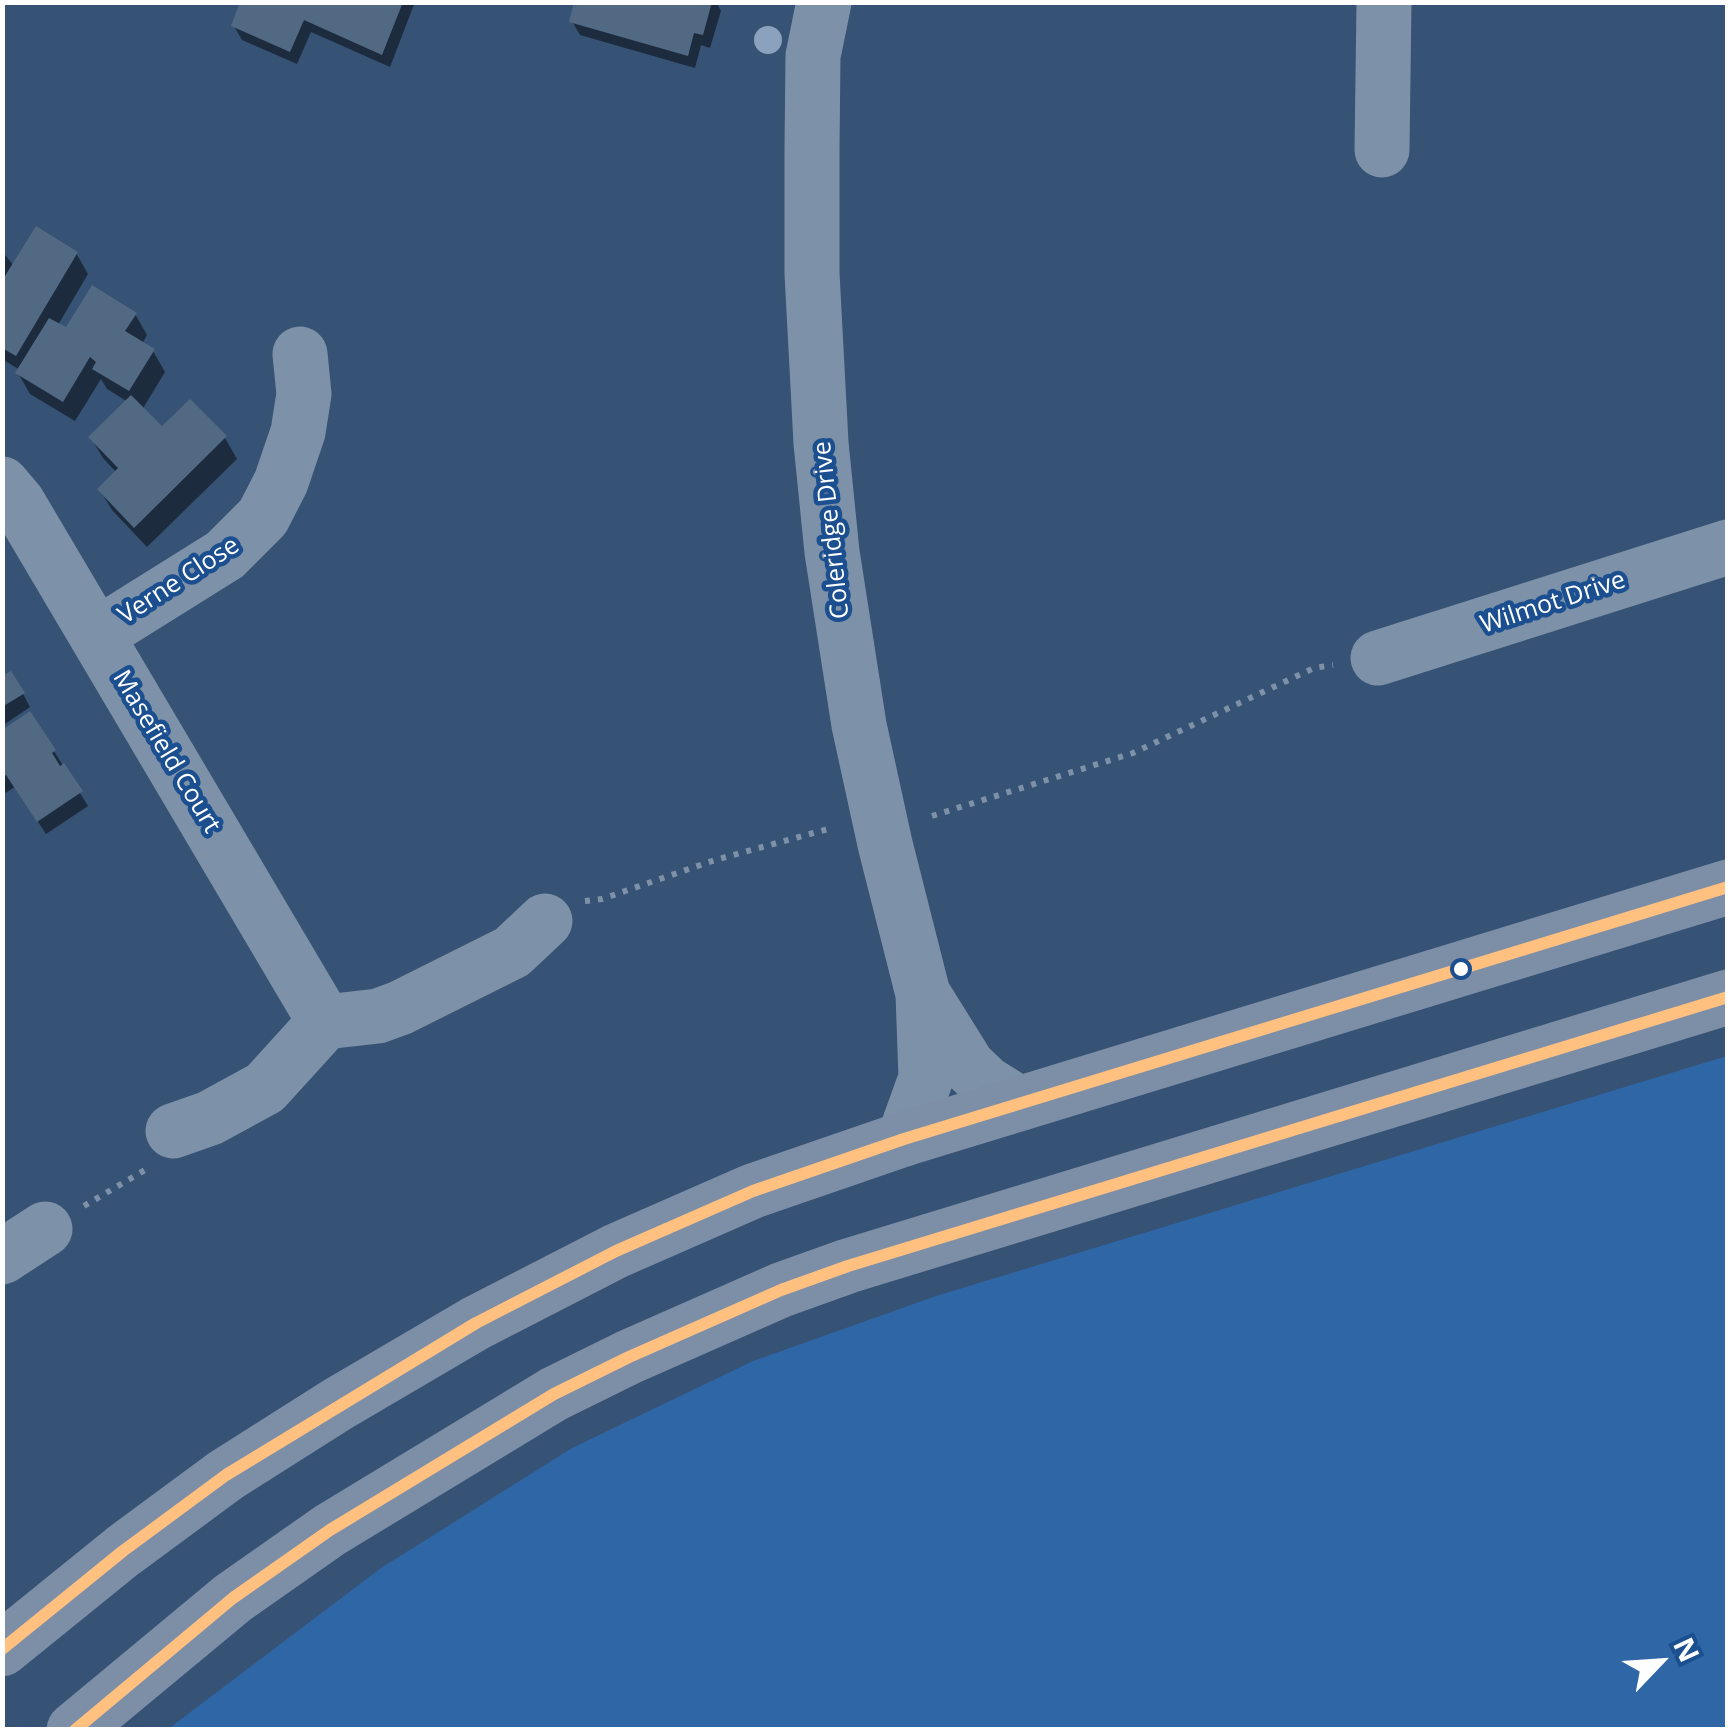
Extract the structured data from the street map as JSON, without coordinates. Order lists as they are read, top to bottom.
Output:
{
  "streets": {
    "street": [
      "Coleridge Drive",
      "Verne Close",
      "Wilmot Drive",
      "Masefield Court"
    ]
  },
  "crossings": [
    ["Verne Close", "Masefield Court"]
  ],
  "north": "top right"
}
